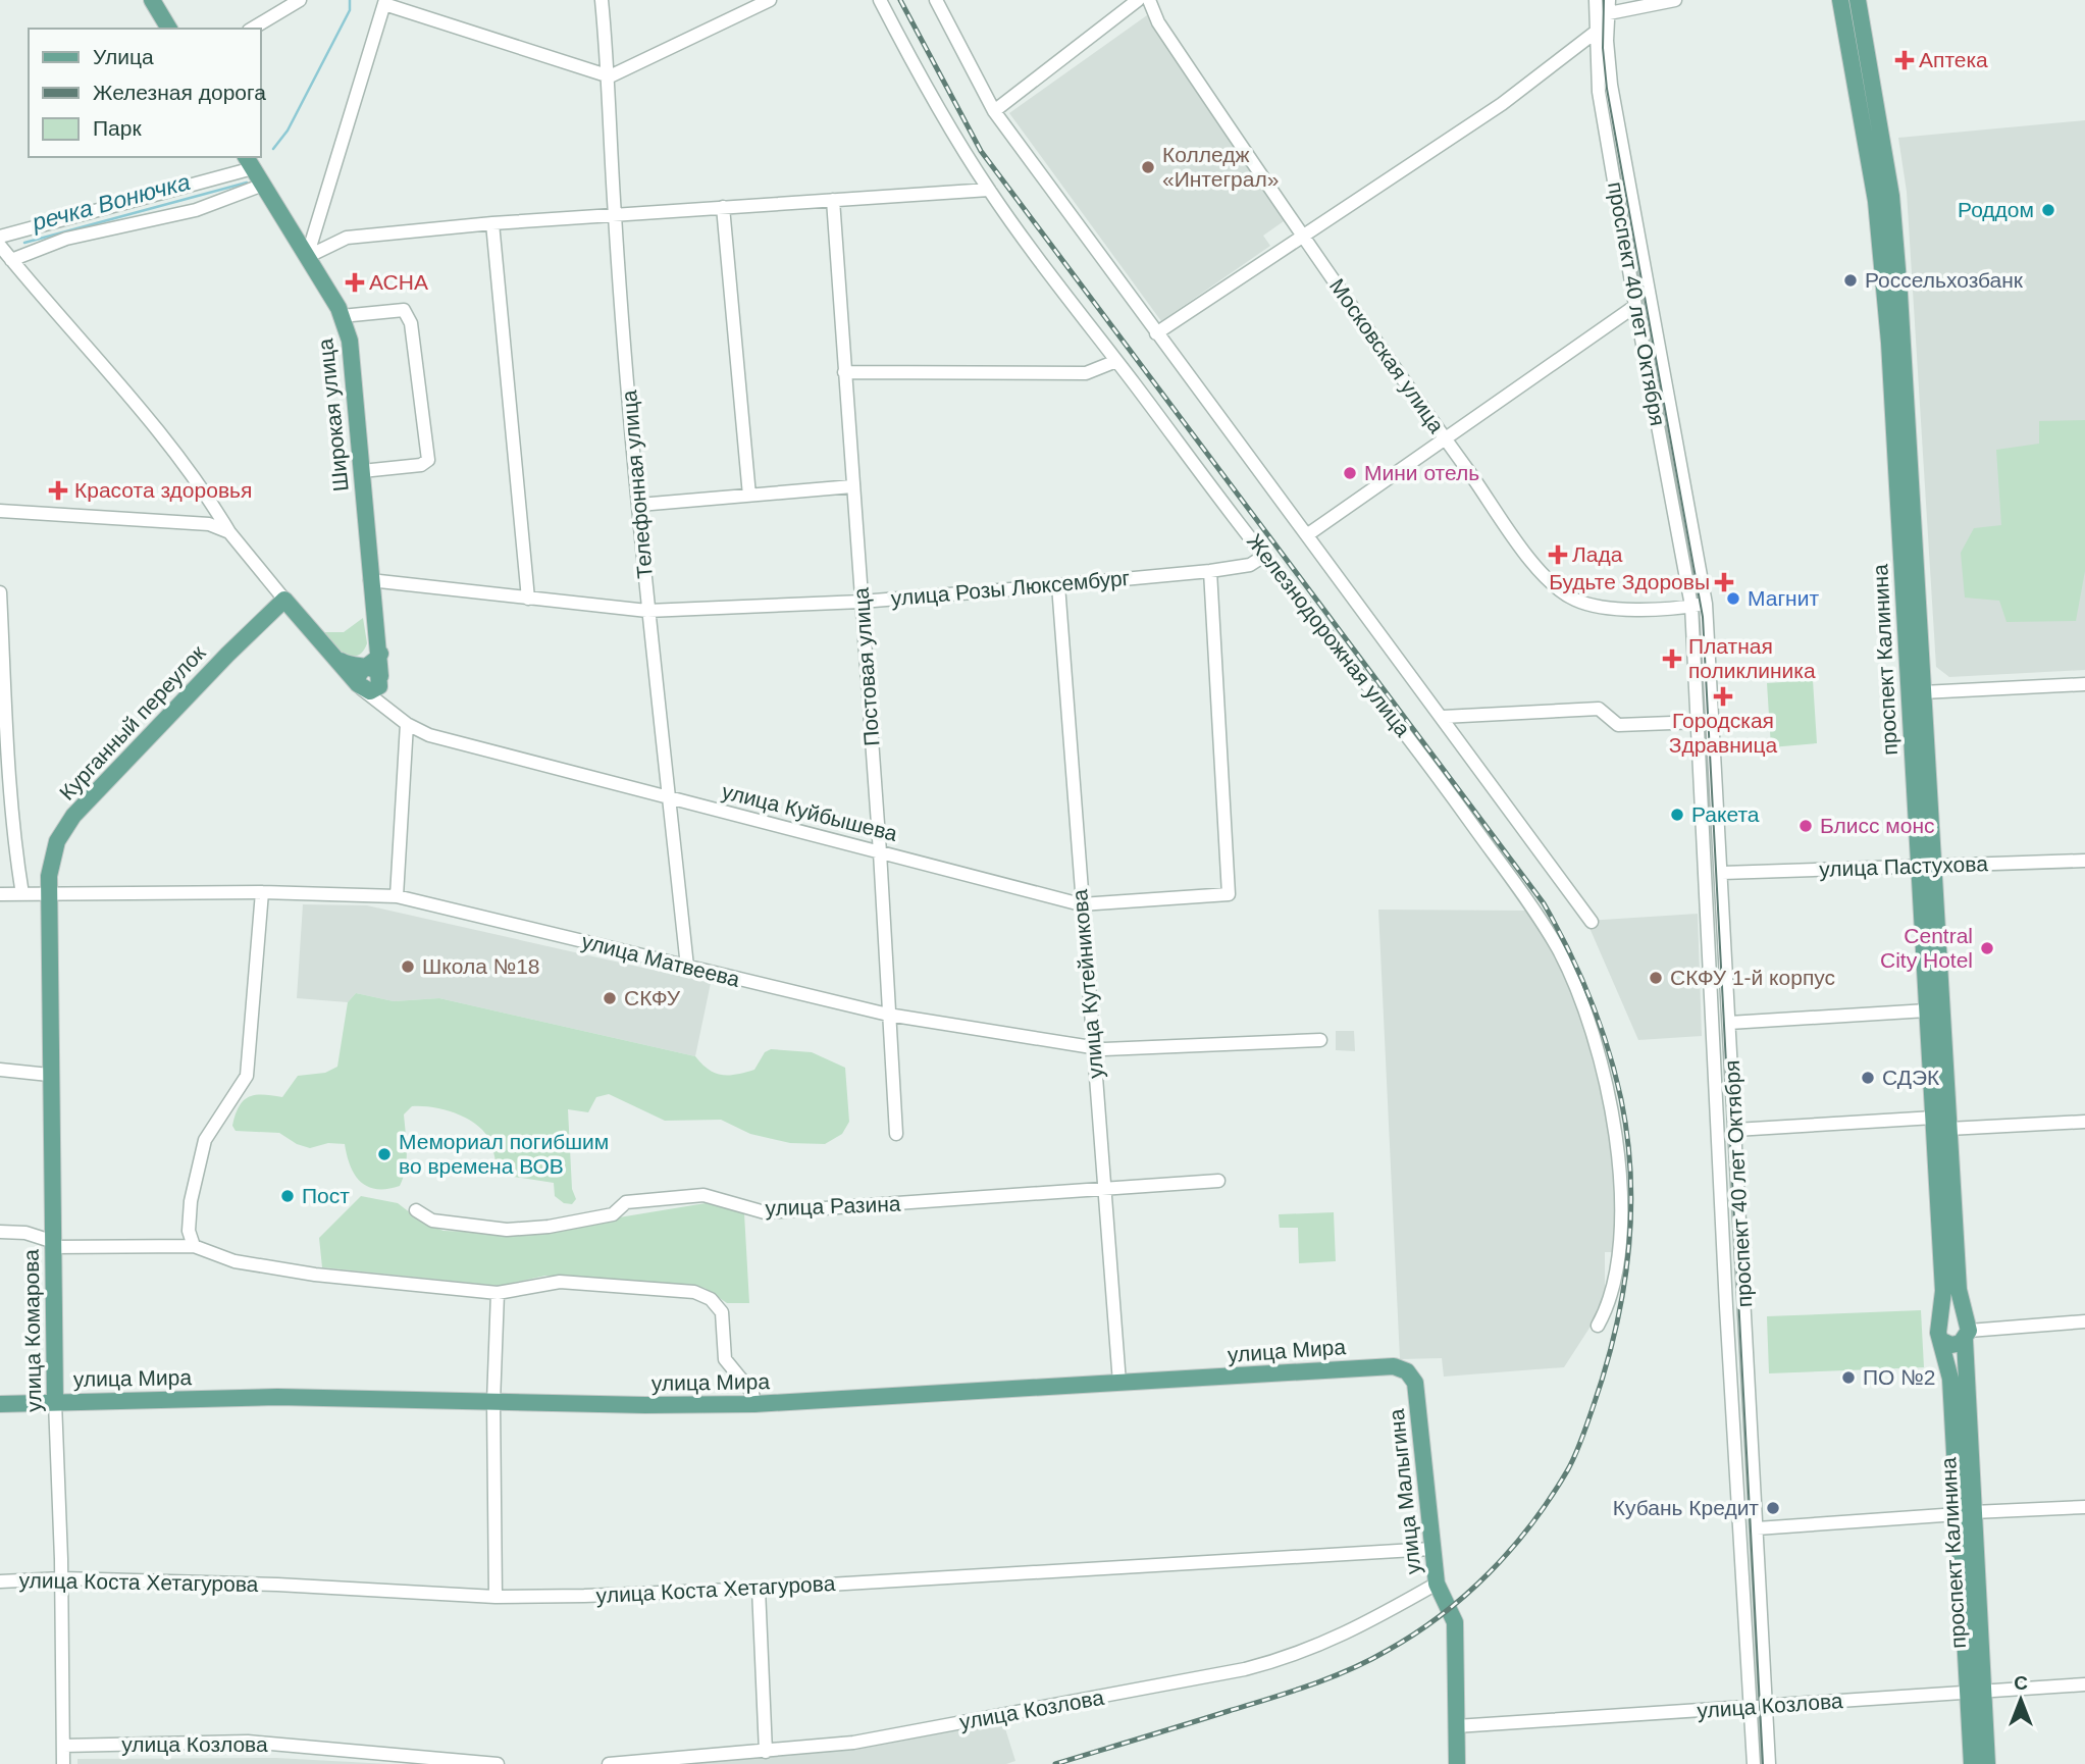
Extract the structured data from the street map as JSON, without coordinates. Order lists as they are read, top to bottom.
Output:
{
  "streets": {
    "main road": [
      "Широкая улица",
      "проспект Калинина",
      "Курганный переулок",
      "улица Куйбышева",
      "улица Комарова",
      "улица Мира",
      "улица Малыгина"
    ],
    "street": [
      "проспект 40 лет Октября",
      "Московская улица",
      "Телефонная улица",
      "улица Розы Люксембург",
      "Железнодорожная улица",
      "Постовая улица",
      "улица Пастухова",
      "улица Матвеева",
      "улица Кутейникова",
      "улица Разина",
      "улица Коста Хетагурова",
      "улица Козлова"
    ]
  },
  "crossings": [
    ["проспект 40 лет Октября", "Московская улица"],
    ["проспект 40 лет Октября", "улица Пастухова"],
    ["проспект 40 лет Октября", "улица Козлова"],
    ["Широкая улица", "улица Розы Люксембург"],
    ["Широкая улица", "улица Куйбышева"],
    ["Телефонная улица", "улица Розы Люксембург"],
    ["Телефонная улица", "улица Куйбышева"],
    ["Телефонная улица", "улица Матвеева"],
    ["улица Розы Люксембург", "Железнодорожная улица"],
    ["улица Розы Люксембург", "Постовая улица"],
    ["улица Розы Люксембург", "улица Куйбышева"],
    ["улица Розы Люксембург", "улица Кутейникова"],
    ["проспект Калинина", "улица Пастухова"],
    ["проспект Калинина", "улица Козлова"],
    ["Постовая улица", "улица Куйбышева"],
    ["Постовая улица", "улица Матвеева"],
    ["Курганный переулок", "улица Куйбышева"],
    ["Курганный переулок", "улица Матвеева"],
    ["Курганный переулок", "улица Комарова"],
    ["улица Куйбышева", "улица Кутейникова"],
    ["улица Матвеева", "улица Кутейникова"],
    ["улица Матвеева", "улица Комарова"],
    ["улица Кутейникова", "улица Разина"],
    ["улица Кутейникова", "улица Мира"],
    ["улица Комарова", "улица Мира"],
    ["улица Комарова", "улица Коста Хетагурова"],
    ["улица Комарова", "улица Козлова"],
    ["улица Мира", "улица Малыгина"],
    ["улица Малыгина", "улица Коста Хетагурова"],
    ["улица Малыгина", "улица Козлова"]
  ],
  "water": ["речка Вонючка"],
  "places": {
    "health": [
      "Аптека",
      "АСНА",
      "Красота здоровья",
      "Лада",
      "Будьте Здоровы",
      "Платная поликлиника",
      "Городская Здравница"
    ],
    "other": [
      "Колледж «Интеграл»",
      "Роддом",
      "Россельхозбанк",
      "Мини отель",
      "Магнит",
      "Ракета",
      "Блисс монс",
      "Central City Hotel",
      "Школа №18",
      "СКФУ 1-й корпус",
      "СКФУ",
      "СДЭК",
      "Мемориал погибшим во времена ВОВ",
      "Пост",
      "ПО №2",
      "Кубань Кредит"
    ]
  },
  "legend": ["Улица", "Железная дорога", "Парк"],
  "north": "top"
}
